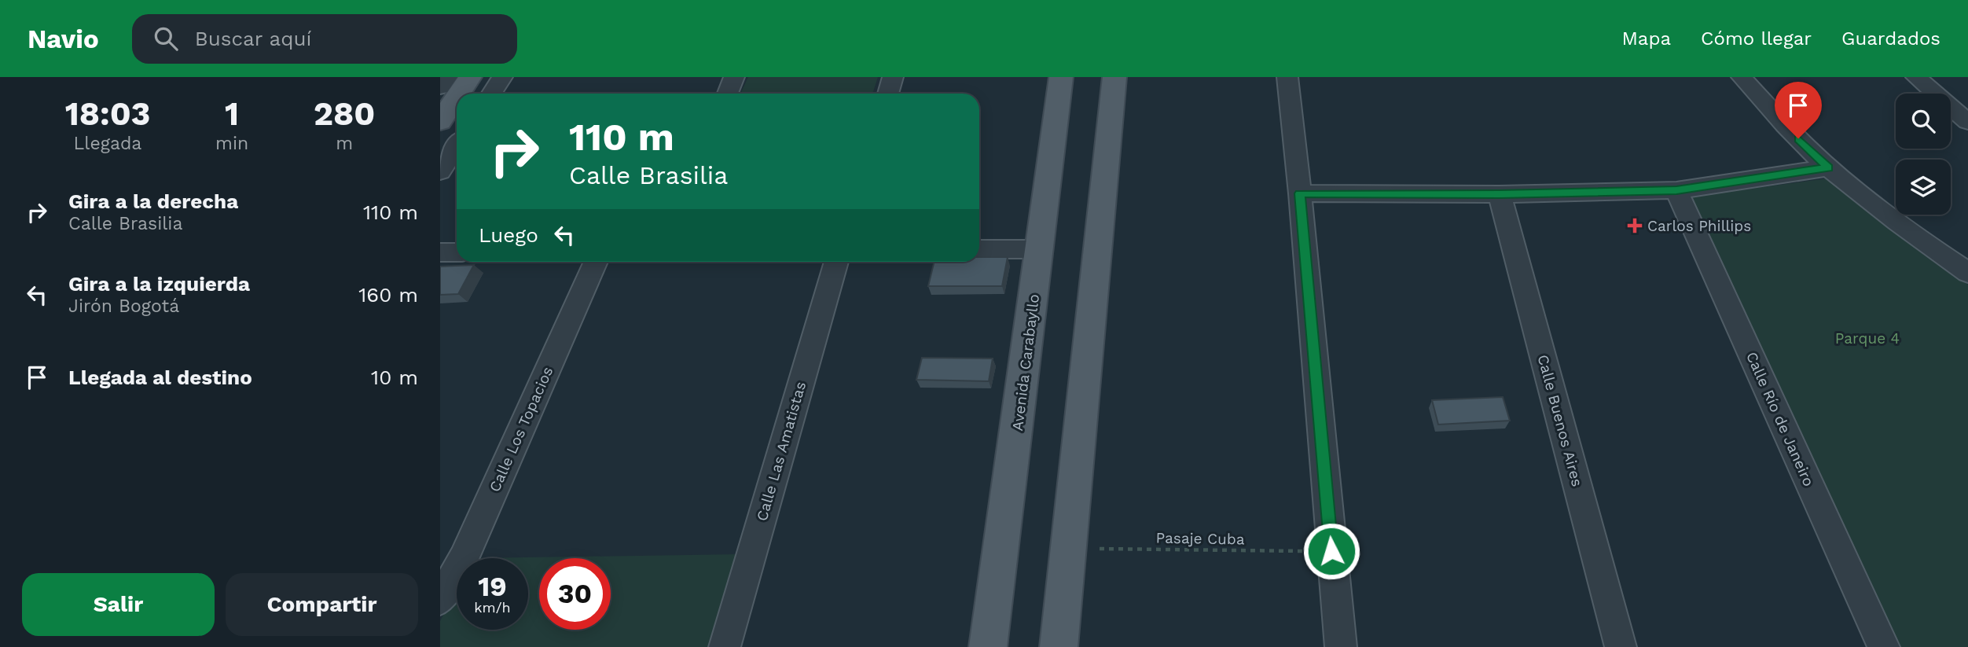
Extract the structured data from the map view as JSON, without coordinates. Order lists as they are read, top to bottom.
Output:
{
  "streets": {
    "main road": ["Avenida Carabayllo"],
    "street": [
      "Calle Río de Janeiro",
      "Calle Buenos Aires",
      "Calle Los Topacios",
      "Calle Las Amatistas"
    ],
    "path": ["Pasaje Cuba"]
  },
  "parks": ["Parque 4"],
  "places": {
    "health": ["Carlos Phillips"]
  },
  "page": {
    "header": "Navio",
    "search": "Buscar aquí",
    "nav": ["Mapa", "Cómo llegar", "Guardados"],
    "eta": [
      "18:03",
      "Llegada",
      "1",
      "min",
      "280",
      "m"
    ],
    "turn": ["110 m", "Calle Brasilia"],
    "list": [
      {
        "name": "Gira a la derecha",
        "note": "Calle Brasilia",
        "value": "110 m"
      },
      {
        "name": "Gira a la izquierda",
        "note": "Jirón Bogotá",
        "value": "160 m"
      },
      {
        "name": "Llegada al destino",
        "value": "10 m"
      }
    ],
    "then": "Luego",
    "speed": "19 km/h",
    "limit": "30",
    "buttons": ["Salir", "Compartir"]
  }
}
